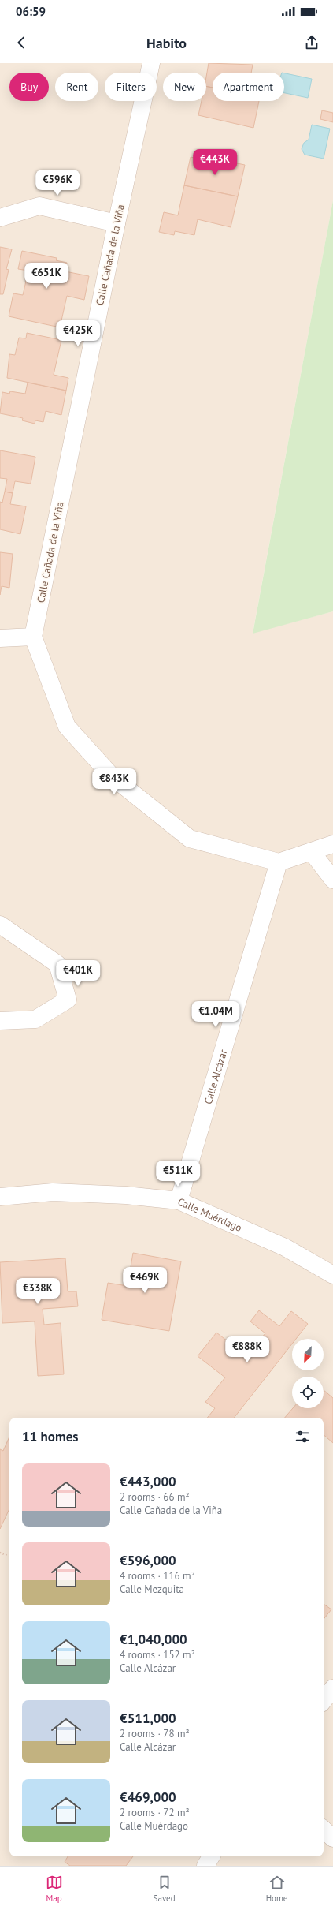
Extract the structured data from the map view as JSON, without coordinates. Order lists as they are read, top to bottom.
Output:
{
  "streets": {
    "street": ["Calle Cañada de la Viña", "Calle Alcázar", "Calle Muérdago"]
  },
  "crossings": [
    ["Calle Alcázar", "Calle Muérdago"]
  ],
  "north": "bottom left",
  "page": {
    "status": "06:59",
    "header": "Habito",
    "chip": [
      "Buy",
      "Rent",
      "Filters",
      "New",
      "Apartment"
    ],
    "price": [
      "€443K",
      "€596K",
      "€651K",
      "€425K",
      "€843K",
      "€401K",
      "€1.04M",
      "€511K",
      "€469K",
      "€338K",
      "€888K"
    ],
    "heading": "11 homes",
    "list": [
      {
        "name": "€443,000",
        "note": "2 rooms · 66 m² · Calle Cañada de la Viña"
      },
      {
        "name": "€596,000",
        "note": "4 rooms · 116 m² · Calle Mezquita"
      },
      {
        "name": "€1,040,000",
        "note": "4 rooms · 152 m² · Calle Alcázar"
      },
      {
        "name": "€511,000",
        "note": "2 rooms · 78 m² · Calle Alcázar"
      },
      {
        "name": "€469,000",
        "note": "2 rooms · 72 m² · Calle Muérdago"
      }
    ],
    "tabs": ["Map", "Saved", "Home"]
  }
}
